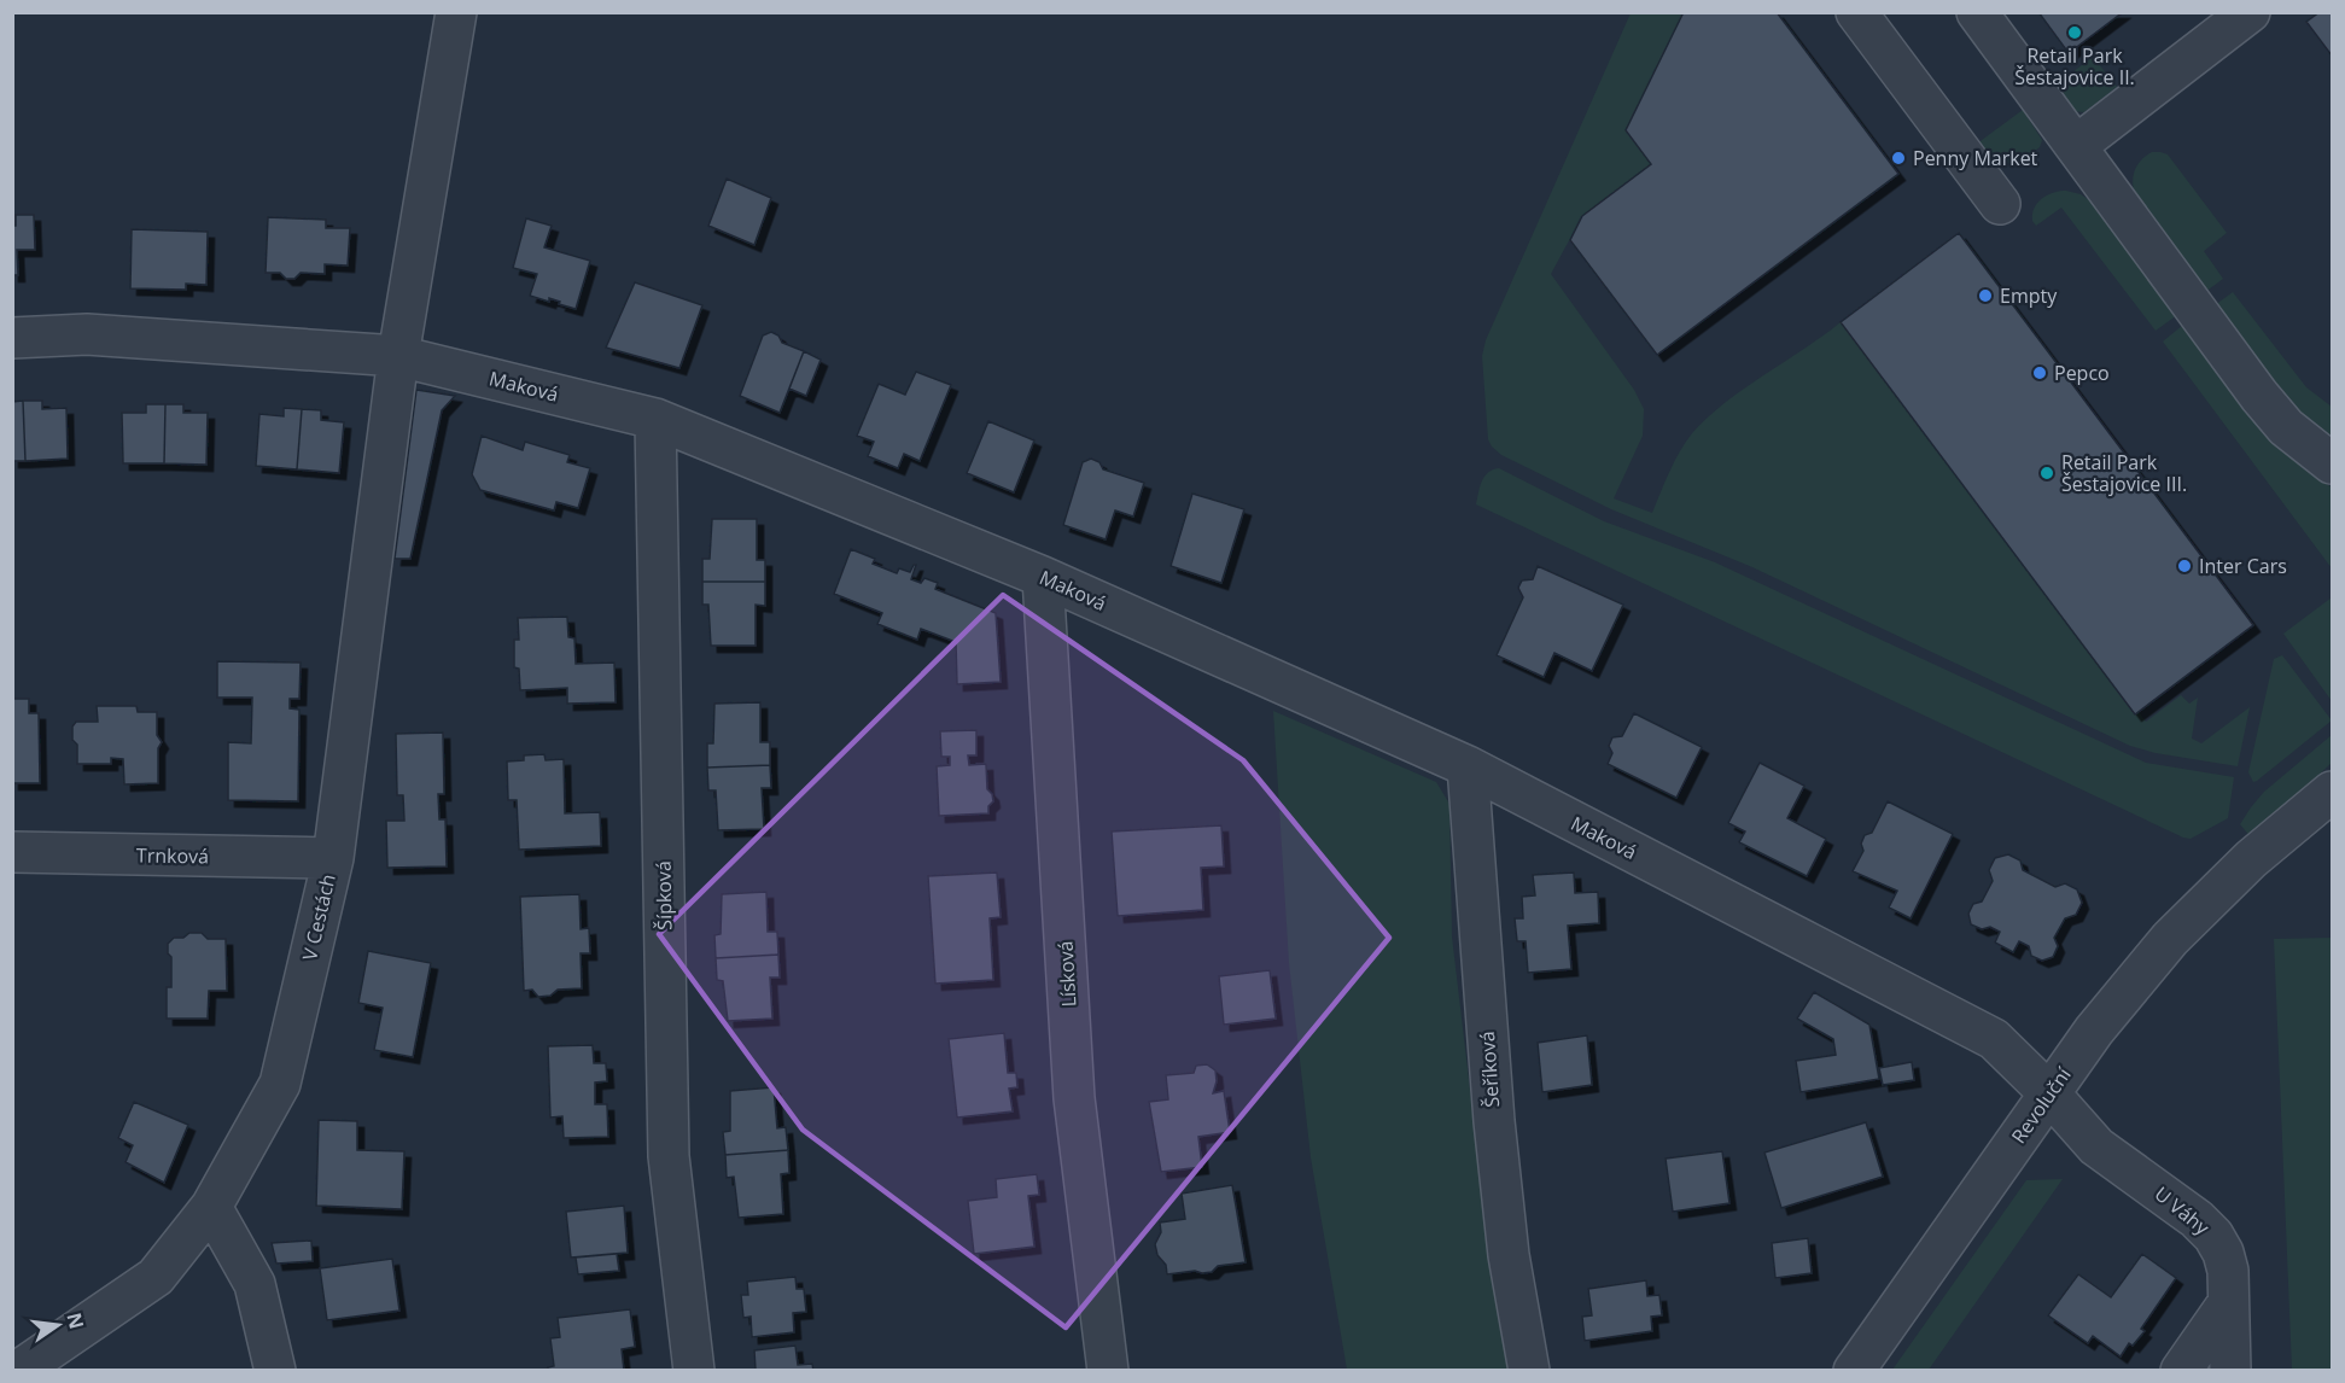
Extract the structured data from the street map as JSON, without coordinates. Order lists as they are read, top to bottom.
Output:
{
  "streets": {
    "street": [
      "Maková",
      "Trnková",
      "Šípková",
      "V Cestách",
      "Lísková",
      "Šeříková",
      "Revoluční",
      "U Váhy"
    ]
  },
  "crossings": [
    ["Maková", "Šípková"],
    ["Maková", "V Cestách"],
    ["Maková", "Lísková"],
    ["Maková", "Šeříková"],
    ["Maková", "Revoluční"],
    ["Maková", "U Váhy"],
    ["Trnková", "V Cestách"],
    ["Revoluční", "U Váhy"]
  ],
  "places": [
    "Retail Park Šestajovice II.",
    "Penny Market",
    "Empty",
    "Pepco",
    "Retail Park Šestajovice III.",
    "Inter Cars"
  ],
  "north": "right"
}
